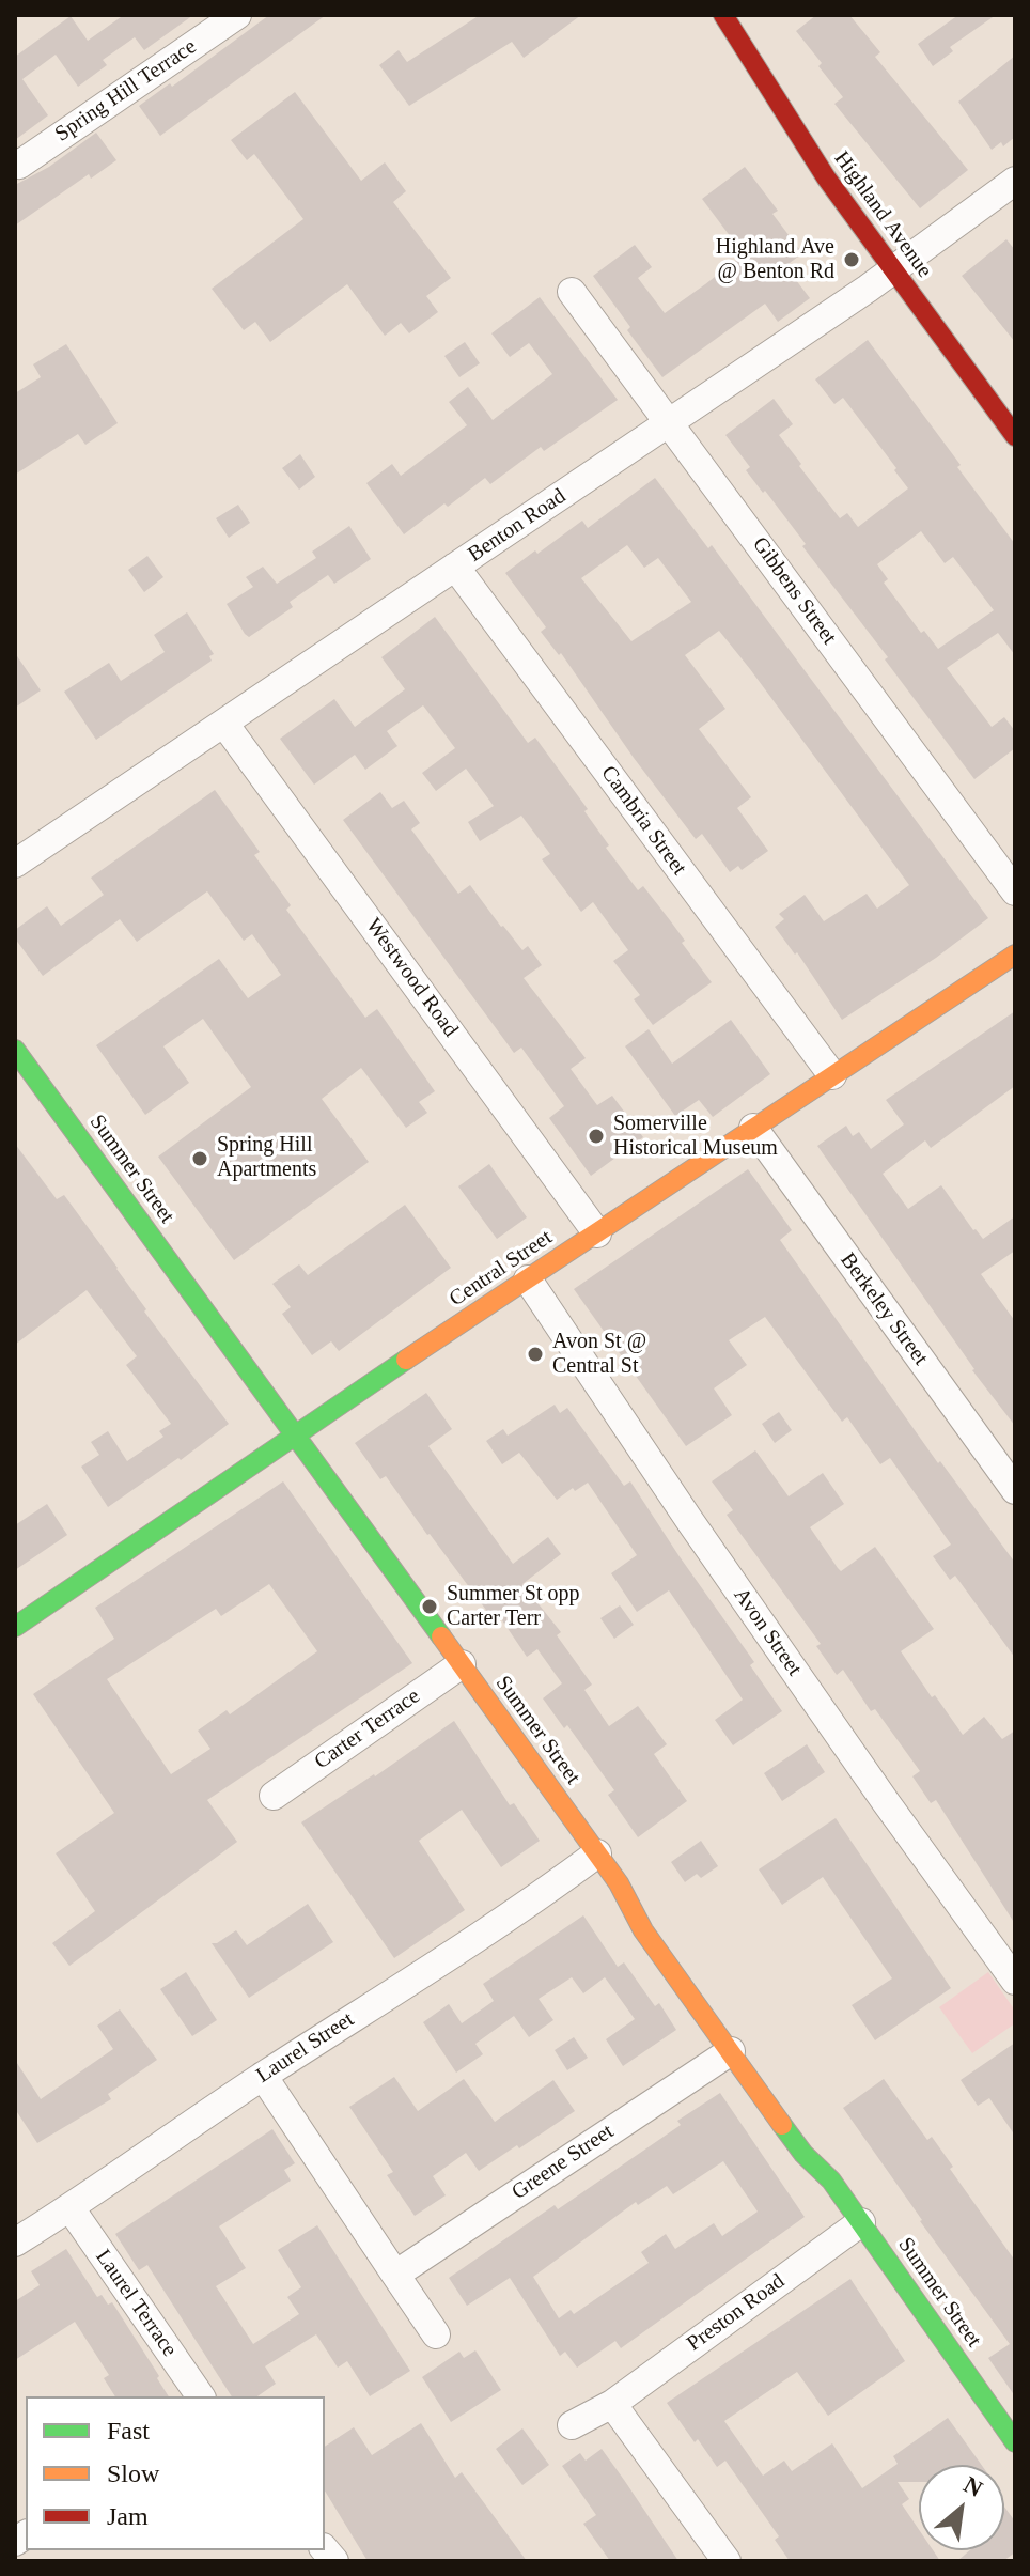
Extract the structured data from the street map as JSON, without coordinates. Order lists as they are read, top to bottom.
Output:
{
  "streets": {
    "main road": ["Highland Avenue", "Summer Street", "Central Street"],
    "street": [
      "Spring Hill Terrace",
      "Benton Road",
      "Gibbens Street",
      "Cambria Street",
      "Westwood Road",
      "Berkeley Street",
      "Avon Street",
      "Carter Terrace",
      "Laurel Street",
      "Greene Street",
      "Laurel Terrace",
      "Preston Road"
    ]
  },
  "crossings": [
    ["Highland Avenue", "Benton Road"],
    ["Benton Road", "Gibbens Street"],
    ["Benton Road", "Cambria Street"],
    ["Benton Road", "Westwood Road"],
    ["Cambria Street", "Central Street"],
    ["Westwood Road", "Central Street"],
    ["Summer Street", "Central Street"],
    ["Summer Street", "Carter Terrace"],
    ["Summer Street", "Laurel Street"],
    ["Summer Street", "Greene Street"],
    ["Summer Street", "Preston Road"],
    ["Central Street", "Berkeley Street"],
    ["Central Street", "Avon Street"],
    ["Laurel Street", "Laurel Terrace"]
  ],
  "places": [
    "Highland Ave @ Benton Rd",
    "Somerville Historical Museum",
    "Spring Hill Apartments",
    "Avon St @ Central St",
    "Summer St opp Carter Terr"
  ],
  "legend": ["Fast", "Slow", "Jam"],
  "north": "top right"
}
